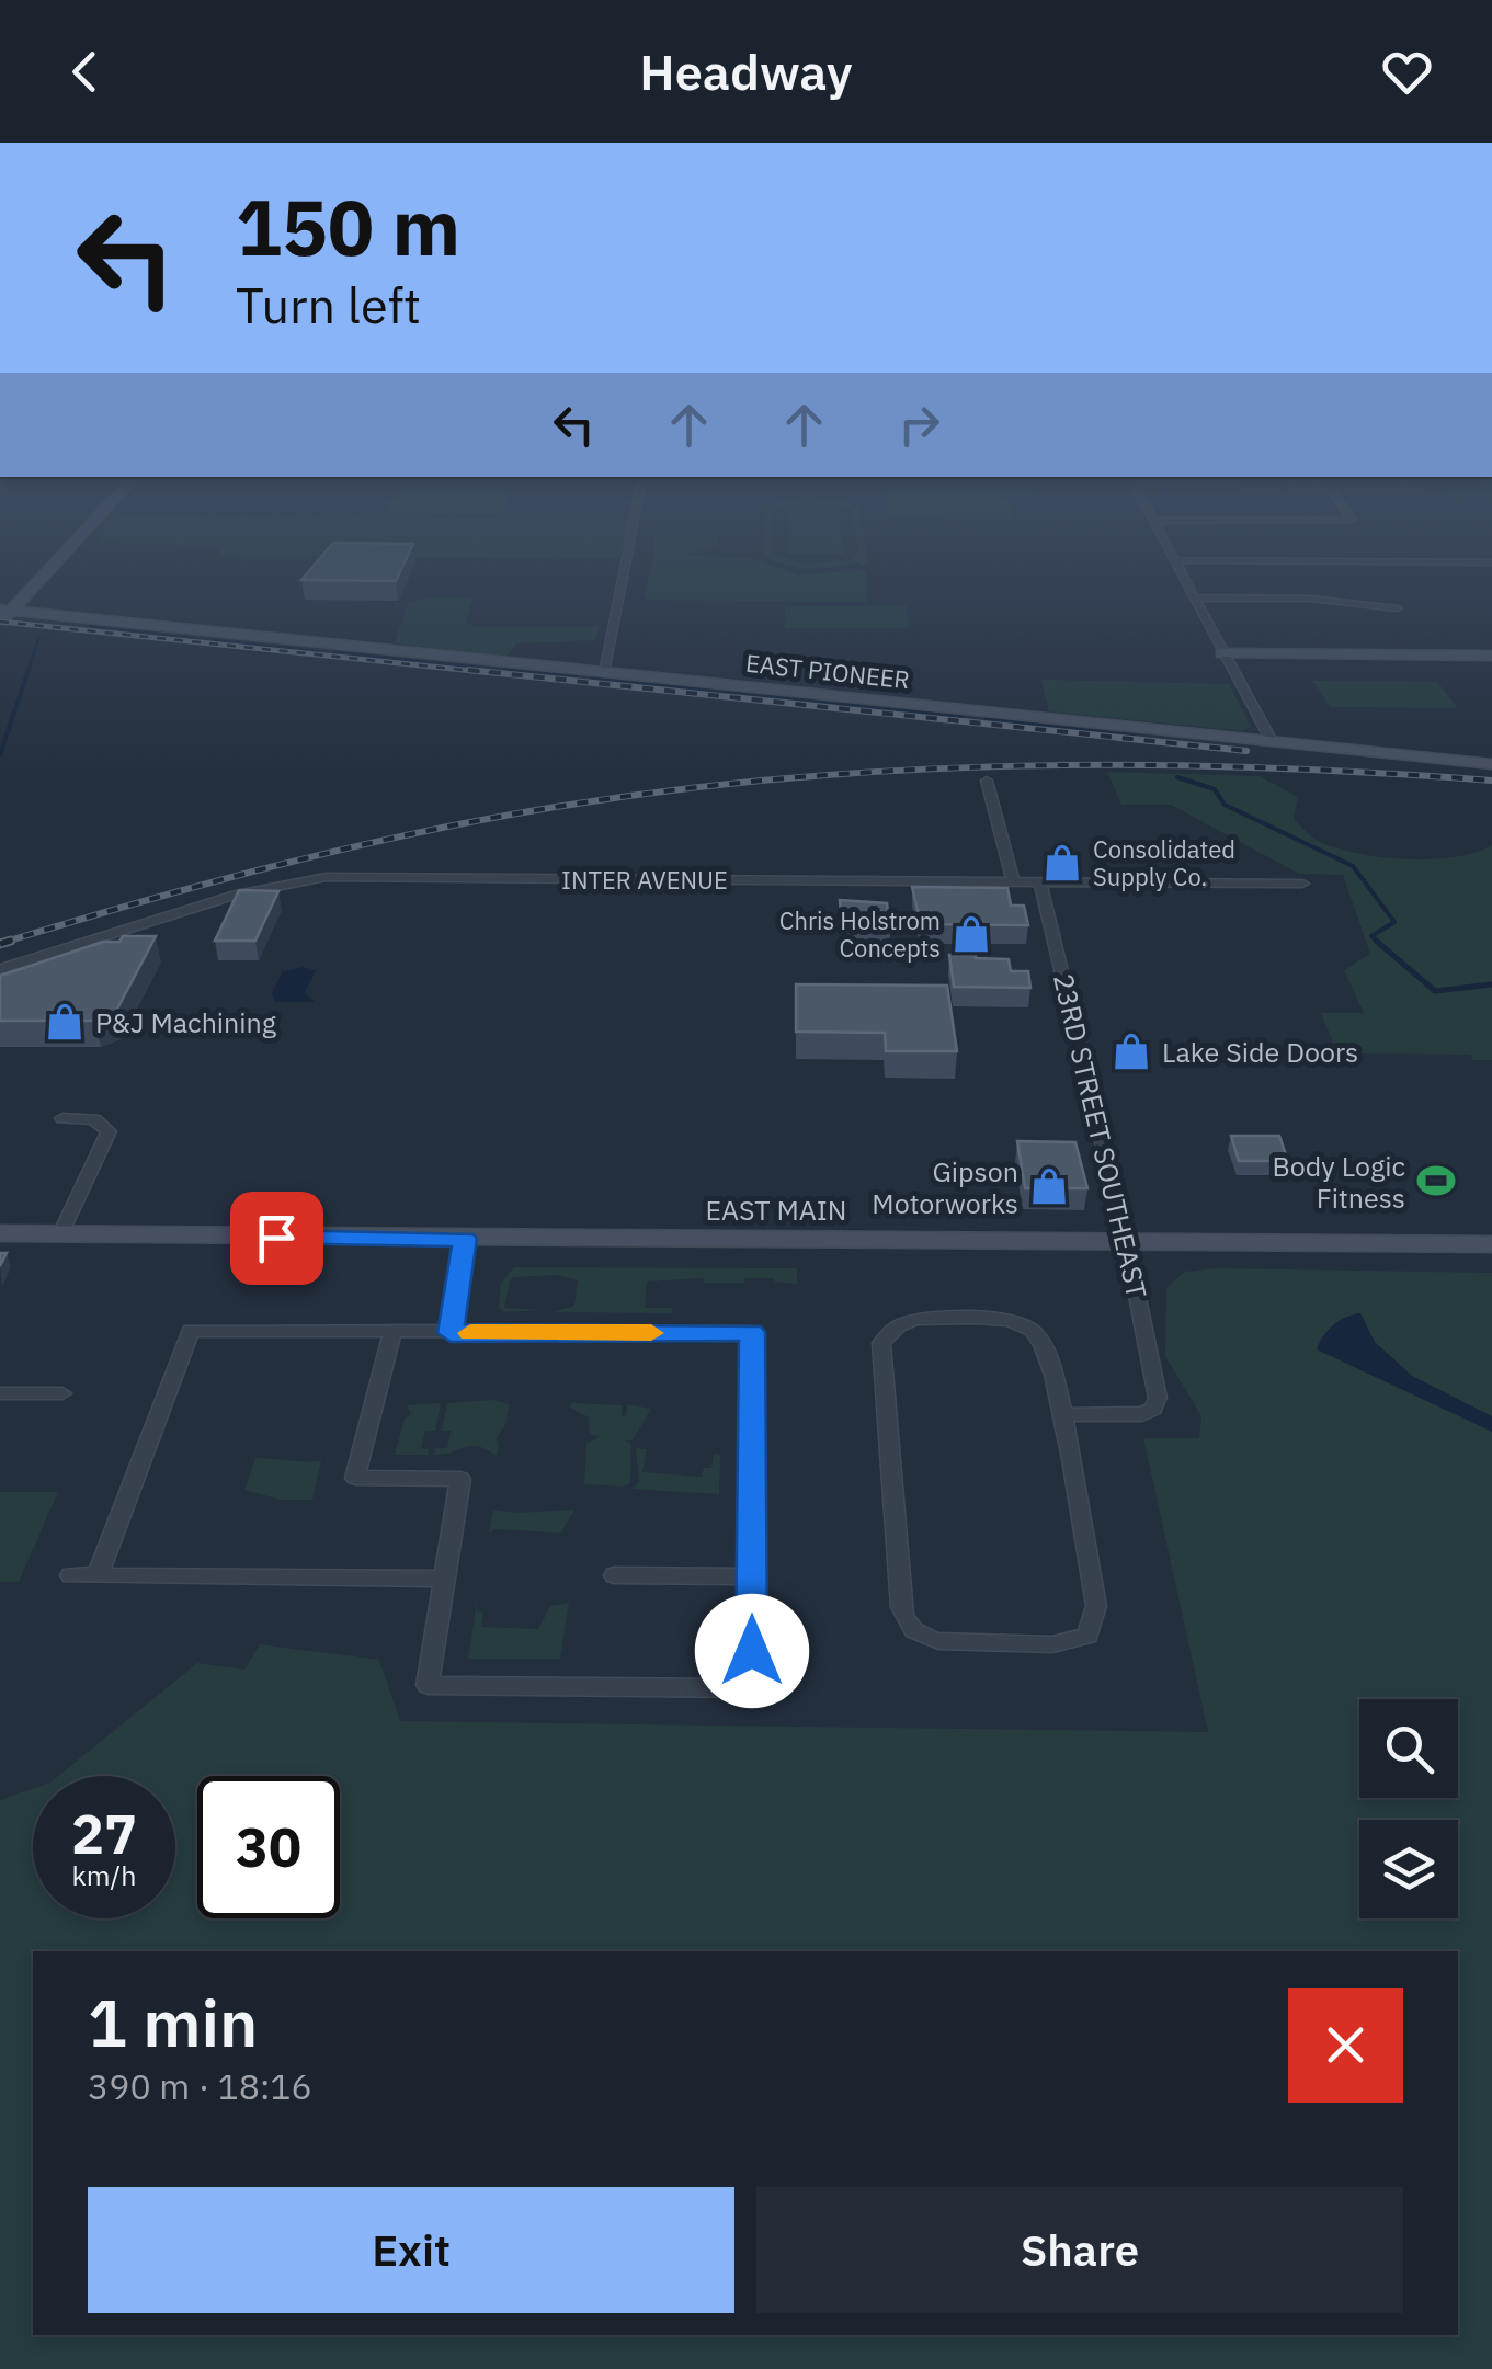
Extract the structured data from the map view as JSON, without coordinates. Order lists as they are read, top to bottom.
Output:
{
  "streets": {
    "street": [
      "EAST PIONEER",
      "INTER AVENUE",
      "23RD STREET SOUTHEAST",
      "EAST MAIN"
    ]
  },
  "crossings": [
    ["INTER AVENUE", "23RD STREET SOUTHEAST"],
    ["23RD STREET SOUTHEAST", "EAST MAIN"]
  ],
  "places": {
    "shop": [
      "Consolidated Supply Co.",
      "Chris Holstrom Concepts",
      "P&J Machining",
      "Lake Side Doors",
      "Gipson Motorworks"
    ],
    "sports": ["Body Logic Fitness"]
  },
  "page": {
    "header": "Headway",
    "turn": ["150 m", "Turn left"],
    "speed": "27 km/h",
    "limit": "30",
    "heading": ["1 min", "390 m · 18:16"],
    "buttons": ["Exit", "Share"]
  }
}
